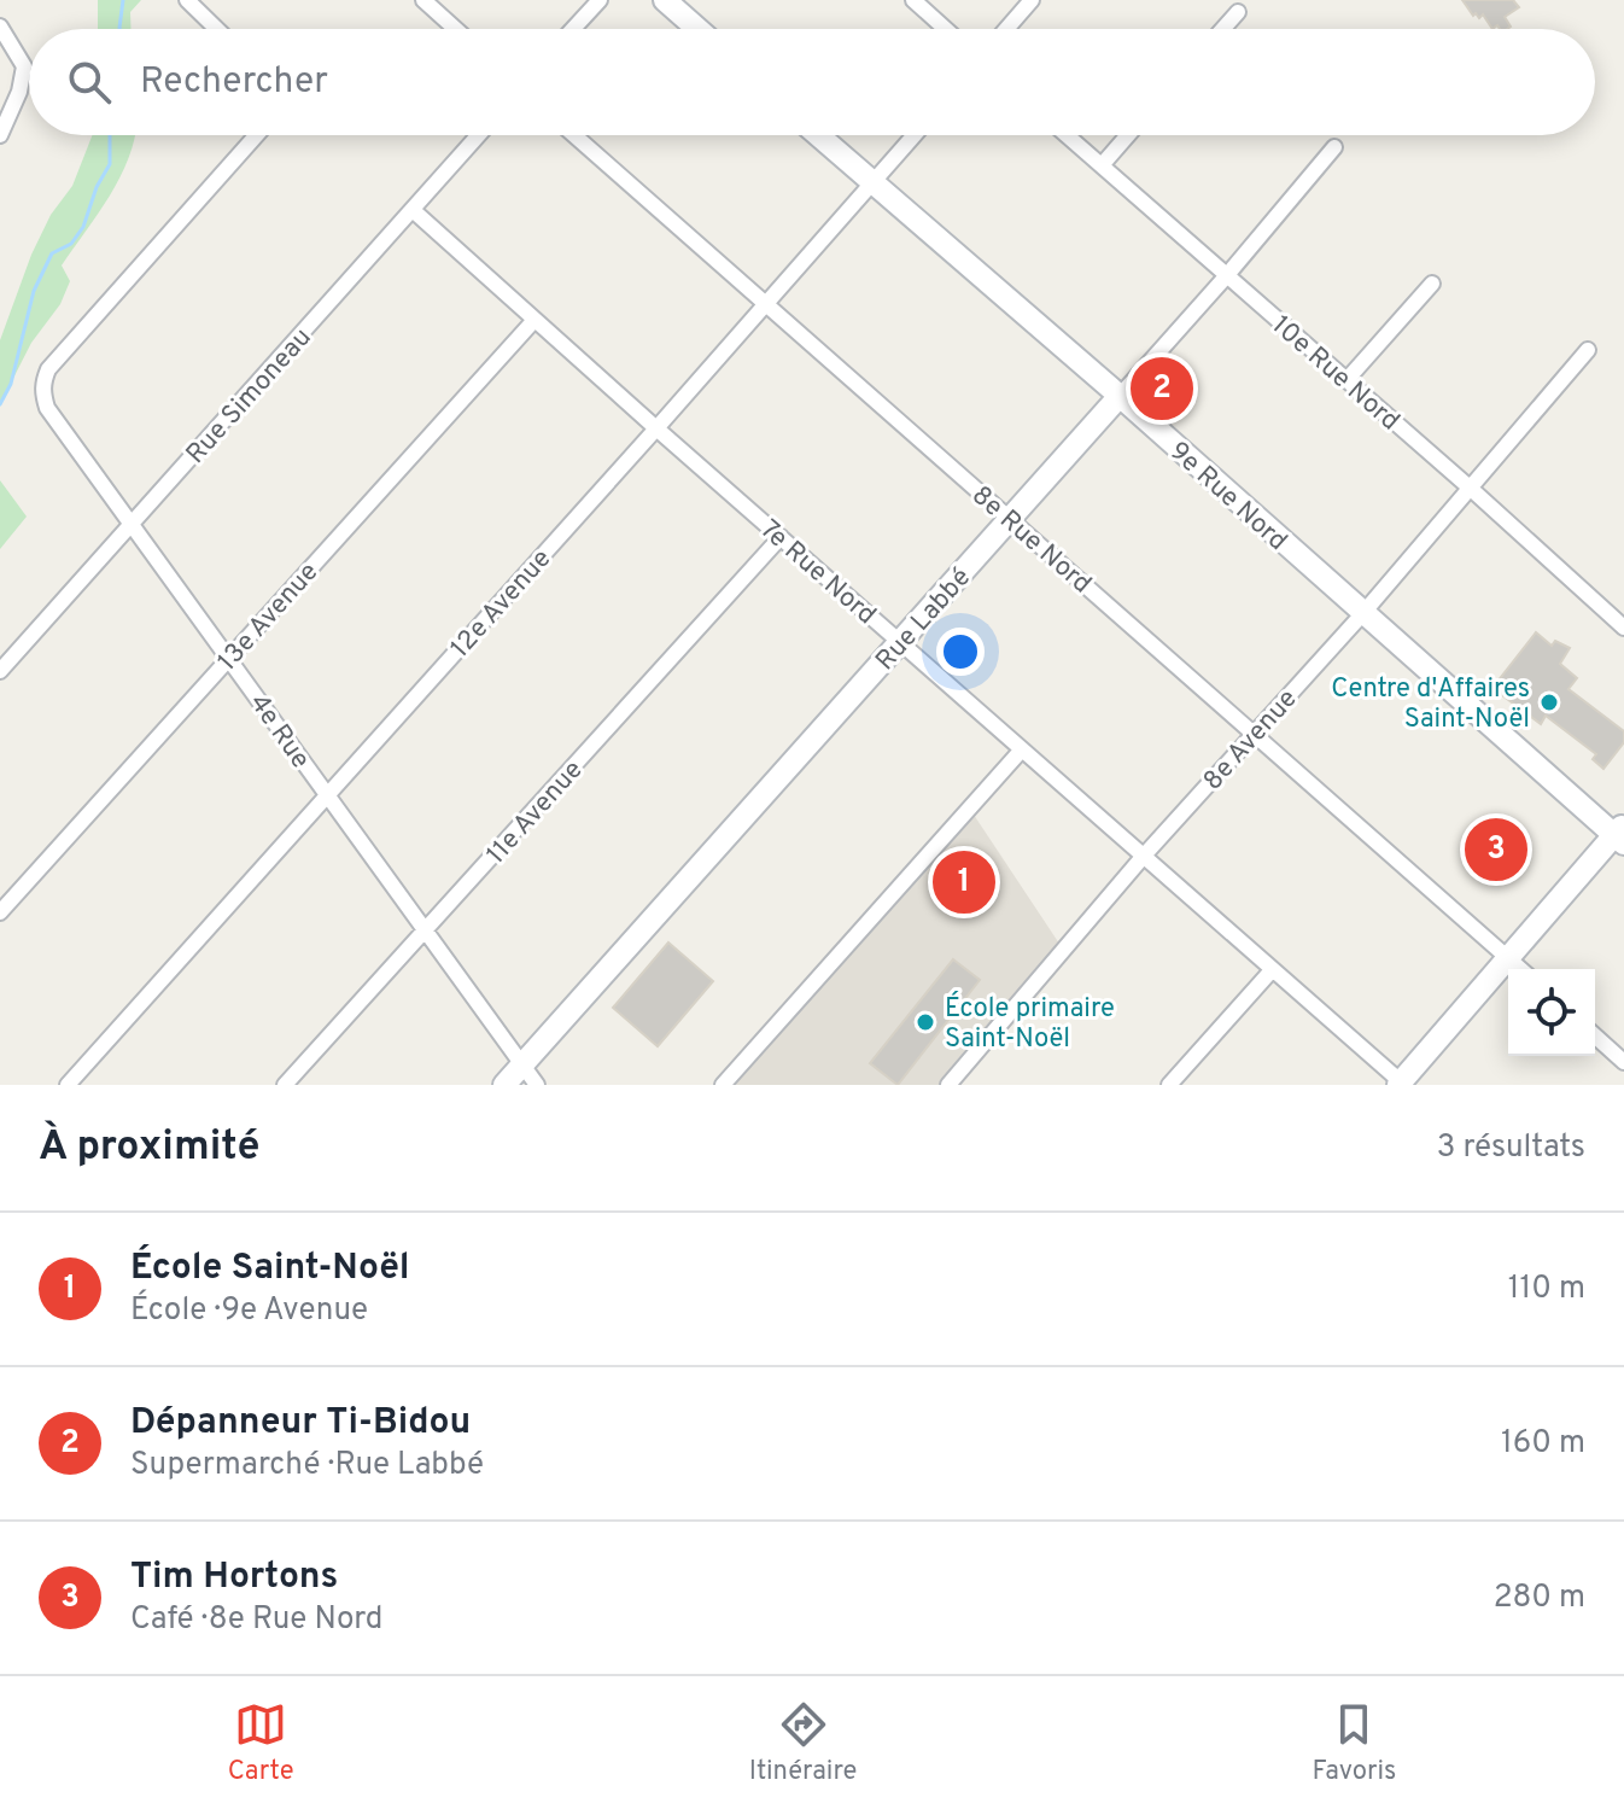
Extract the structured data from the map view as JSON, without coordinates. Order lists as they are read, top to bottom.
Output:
{
  "streets": {
    "street": [
      "10e Rue Nord",
      "Rue Simoneau",
      "9e Rue Nord",
      "8e Rue Nord",
      "7e Rue Nord",
      "12e Avenue",
      "13e Avenue",
      "Rue Labbé",
      "4e Rue",
      "8e Avenue",
      "11e Avenue"
    ]
  },
  "crossings": [
    ["10e Rue Nord", "Rue Labbé"],
    ["10e Rue Nord", "8e Avenue"],
    ["Rue Simoneau", "7e Rue Nord"],
    ["Rue Simoneau", "4e Rue"],
    ["9e Rue Nord", "12e Avenue"],
    ["9e Rue Nord", "Rue Labbé"],
    ["9e Rue Nord", "8e Avenue"],
    ["8e Rue Nord", "12e Avenue"],
    ["8e Rue Nord", "Rue Labbé"],
    ["8e Rue Nord", "8e Avenue"],
    ["7e Rue Nord", "12e Avenue"],
    ["7e Rue Nord", "13e Avenue"],
    ["7e Rue Nord", "Rue Labbé"],
    ["7e Rue Nord", "8e Avenue"],
    ["7e Rue Nord", "11e Avenue"],
    ["12e Avenue", "4e Rue"],
    ["13e Avenue", "4e Rue"],
    ["Rue Labbé", "4e Rue"],
    ["4e Rue", "11e Avenue"]
  ],
  "places": ["Centre d'Affaires Saint-Noël", "École primaire Saint-Noël"],
  "page": {
    "search": "Rechercher",
    "pins": ["2", "3", "1"],
    "heading": ["À proximité", "3 résultats"],
    "list": [
      {
        "mark": "1",
        "name": "École Saint-Noël",
        "note": "École · 9e Avenue",
        "value": "110 m"
      },
      {
        "mark": "2",
        "name": "Dépanneur Ti-Bidou",
        "note": "Supermarché · Rue Labbé",
        "value": "160 m"
      },
      {
        "mark": "3",
        "name": "Tim Hortons",
        "note": "Café · 8e Rue Nord",
        "value": "280 m"
      }
    ],
    "nav": ["Carte", "Itinéraire", "Favoris"]
  }
}
